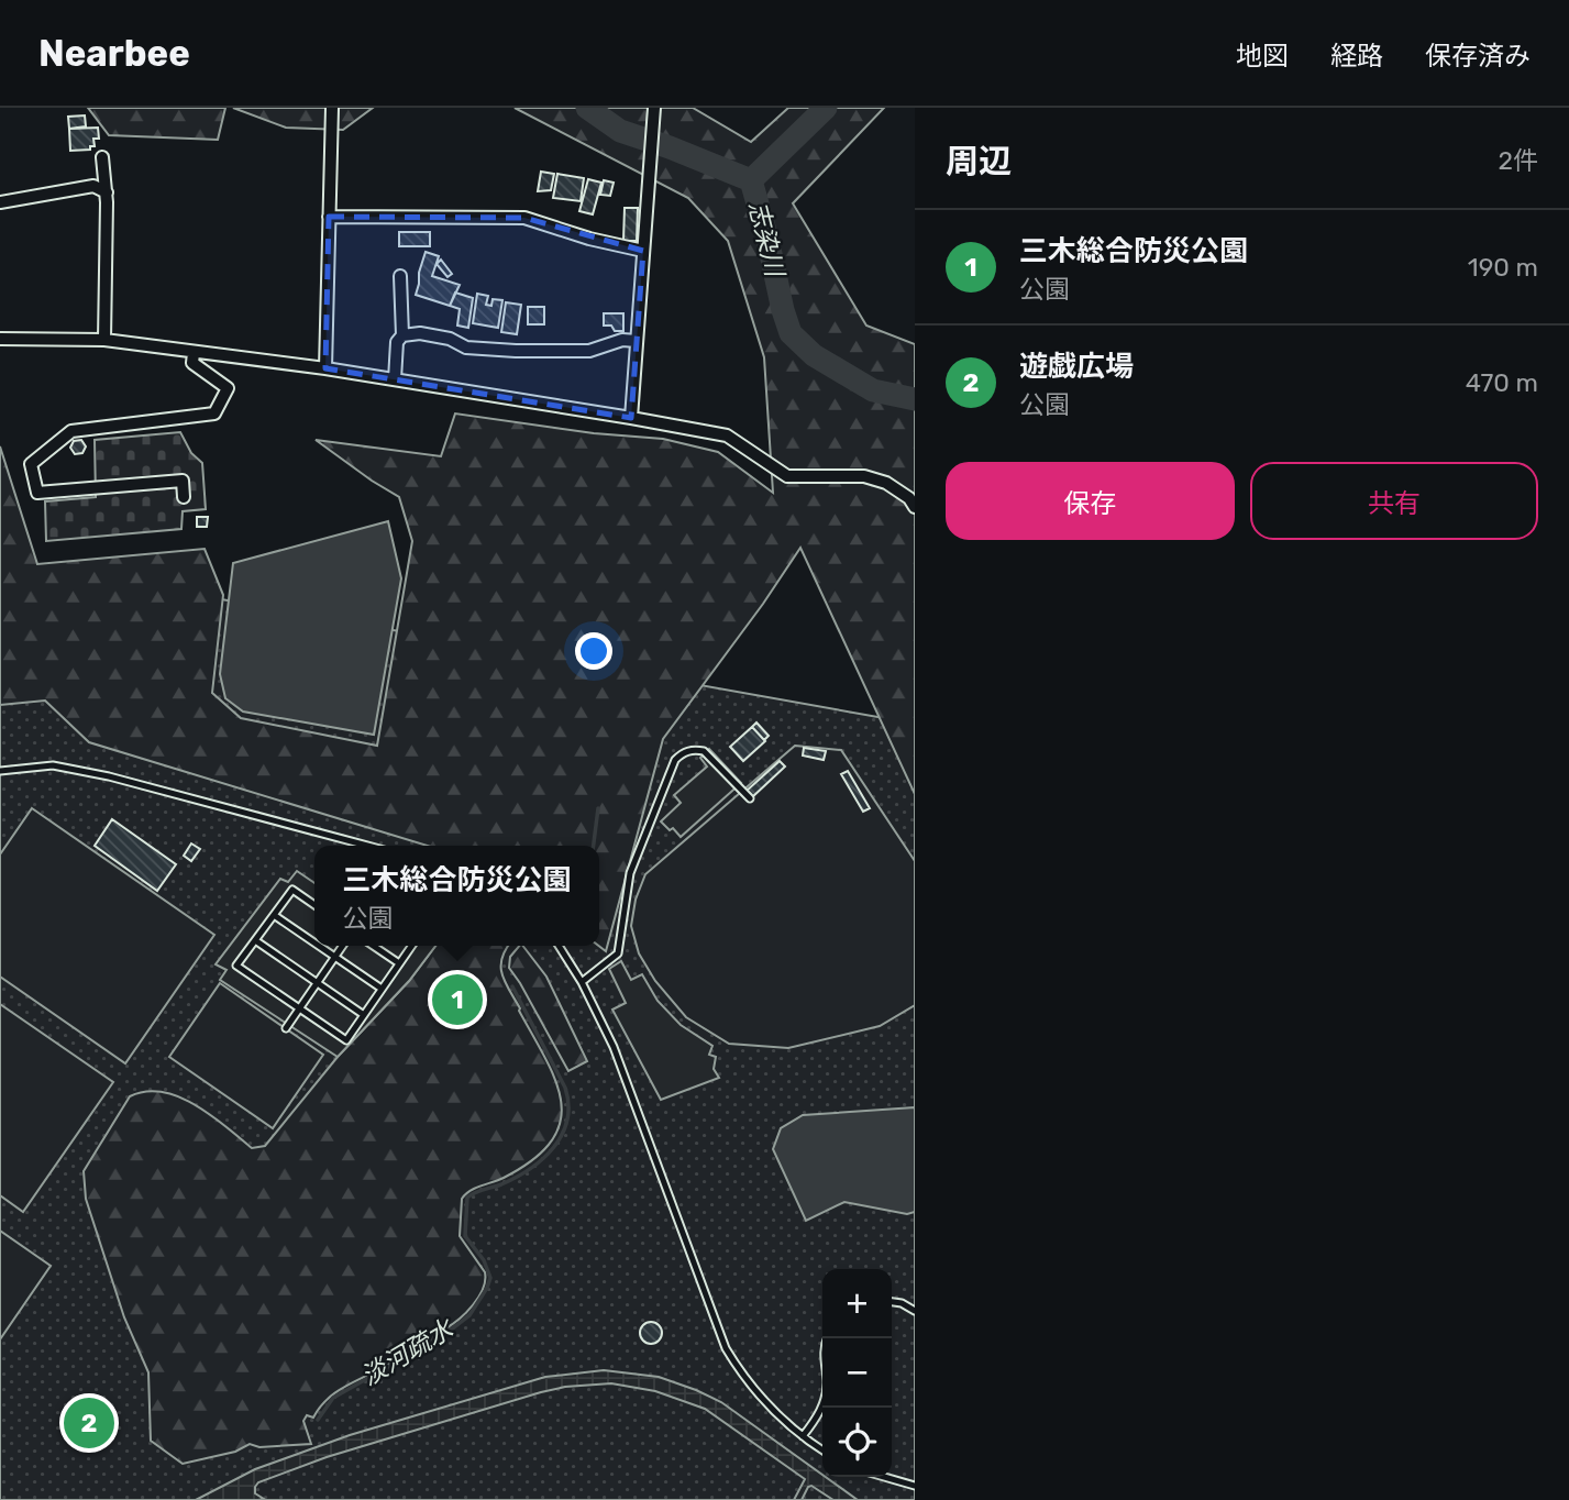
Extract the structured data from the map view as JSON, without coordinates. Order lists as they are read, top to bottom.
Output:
{
  "water": ["志染川", "淡河疏水"],
  "page": {
    "header": "Nearbee",
    "nav": ["地図", "経路", "保存済み"],
    "heading": ["周辺", "2件"],
    "list": [
      {
        "mark": "1",
        "name": "三木総合防災公園",
        "note": "公園",
        "value": "190 m"
      },
      {
        "mark": "2",
        "name": "遊戯広場",
        "note": "公園",
        "value": "470 m"
      }
    ],
    "buttons": ["保存", "共有"],
    "popup": ["三木総合防災公園", "公園"],
    "pins": ["1", "2"],
    "map_buttons": ["+", "−"]
  }
}
